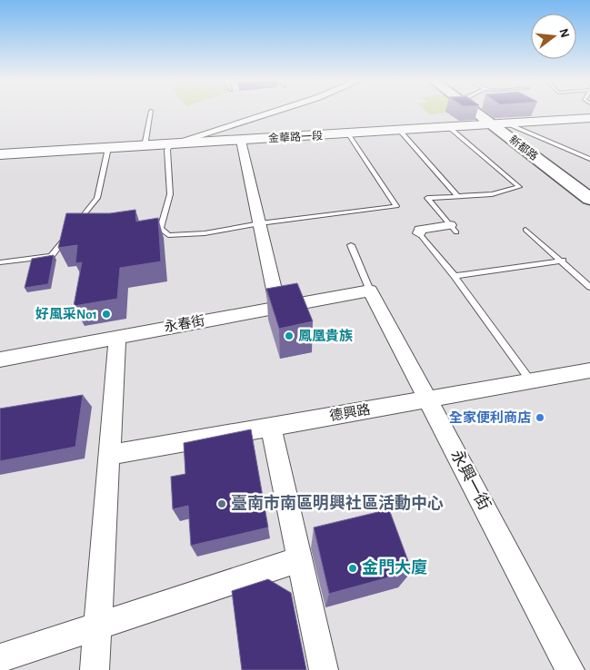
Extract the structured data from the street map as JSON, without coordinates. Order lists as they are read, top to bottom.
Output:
{
  "streets": {
    "main road": ["金華路一段"],
    "street": [
      "新都路",
      "永春街",
      "德興路",
      "永興一街"
    ]
  },
  "crossings": [
    ["金華路一段", "新都路"],
    ["永春街", "永興一街"],
    ["德興路", "永興一街"]
  ],
  "places": [
    "好風采No1",
    "鳳凰貴族",
    "全家便利商店",
    "臺南市南區明興社區活動中心",
    "金門大廈"
  ],
  "north": "right"
}
